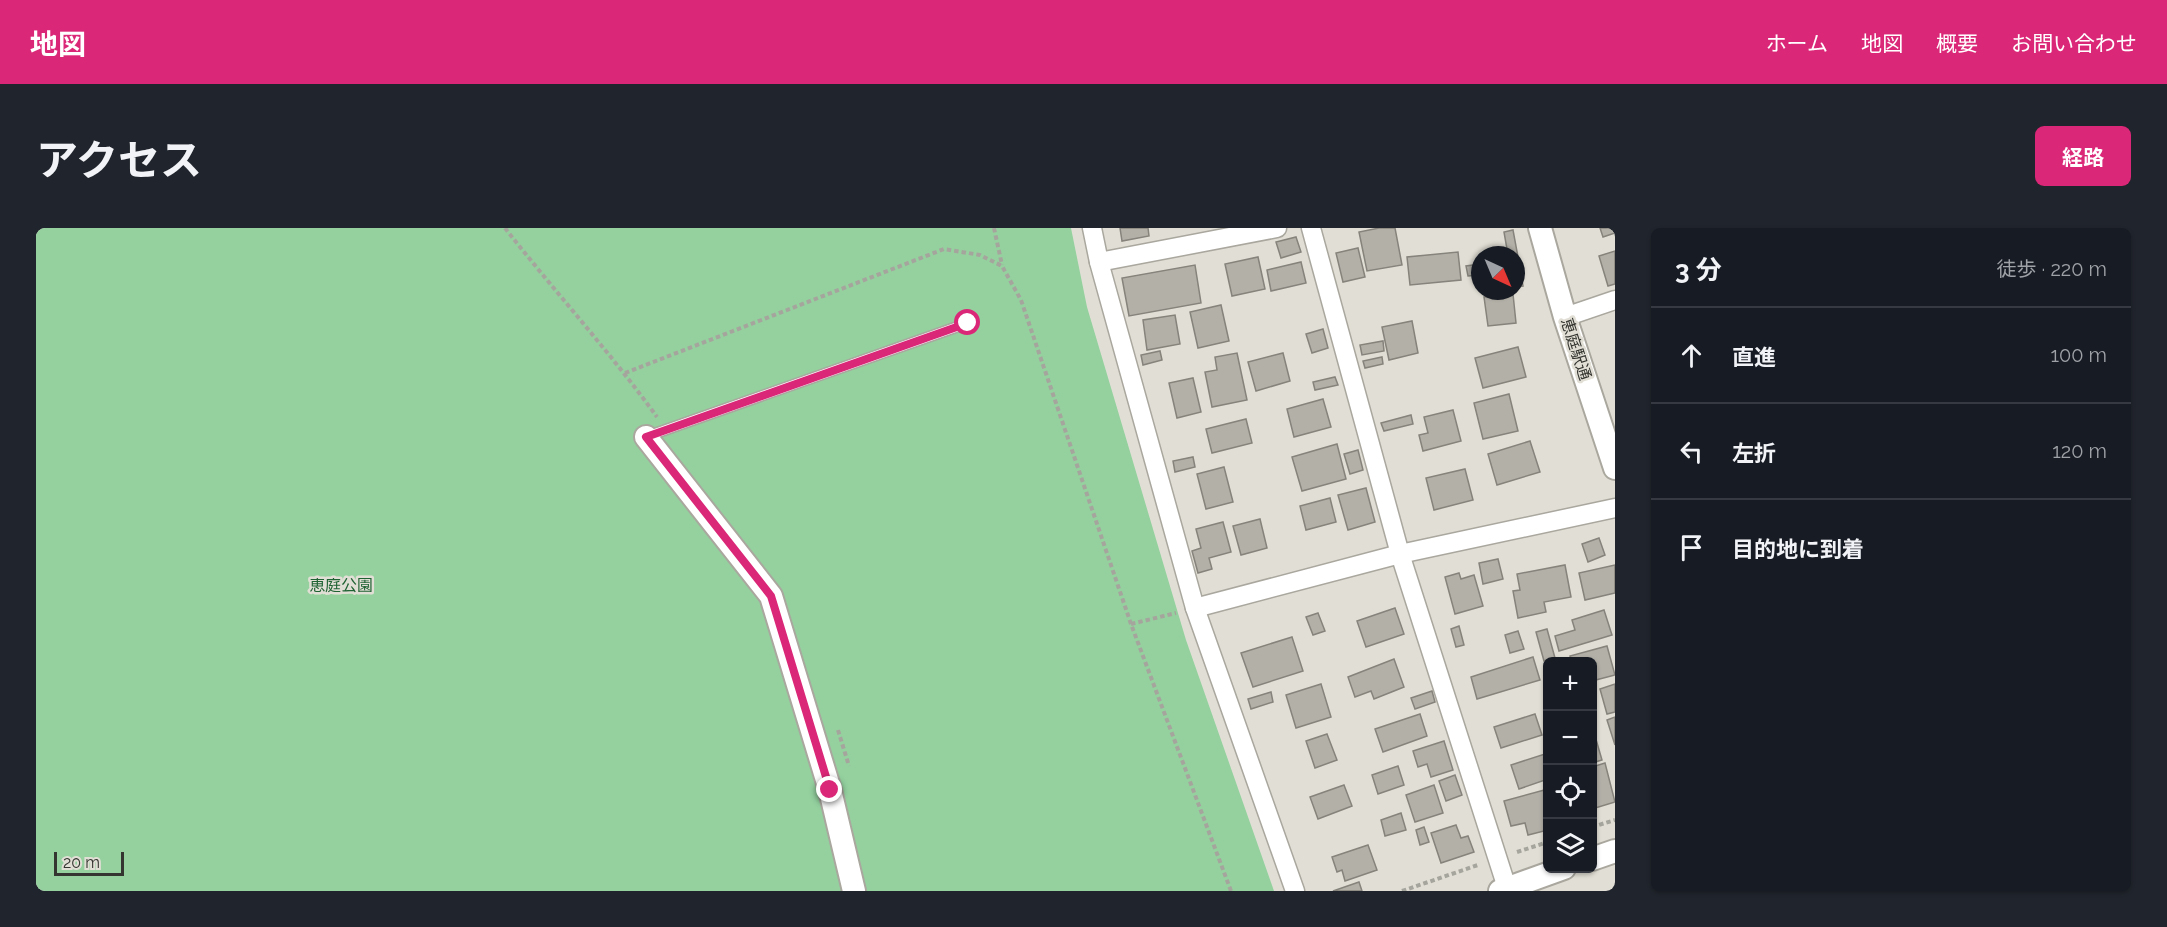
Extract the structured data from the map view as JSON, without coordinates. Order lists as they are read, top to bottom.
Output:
{
  "streets": {
    "street": ["恵庭駅通"]
  },
  "parks": ["恵庭公園"],
  "scale_bar": "20 m",
  "north": "bottom right",
  "page": {
    "header": "地図",
    "nav": [
      "ホーム",
      "地図",
      "概要",
      "お問い合わせ"
    ],
    "title": "アクセス",
    "buttons": "経路",
    "heading": ["3 分", "徒歩 · 220 m"],
    "list": [
      ["直進", "100 m"],
      ["左折", "120 m"],
      "目的地に到着"
    ],
    "map_buttons": ["+", "−"],
    "scale": "20 m"
  }
}
